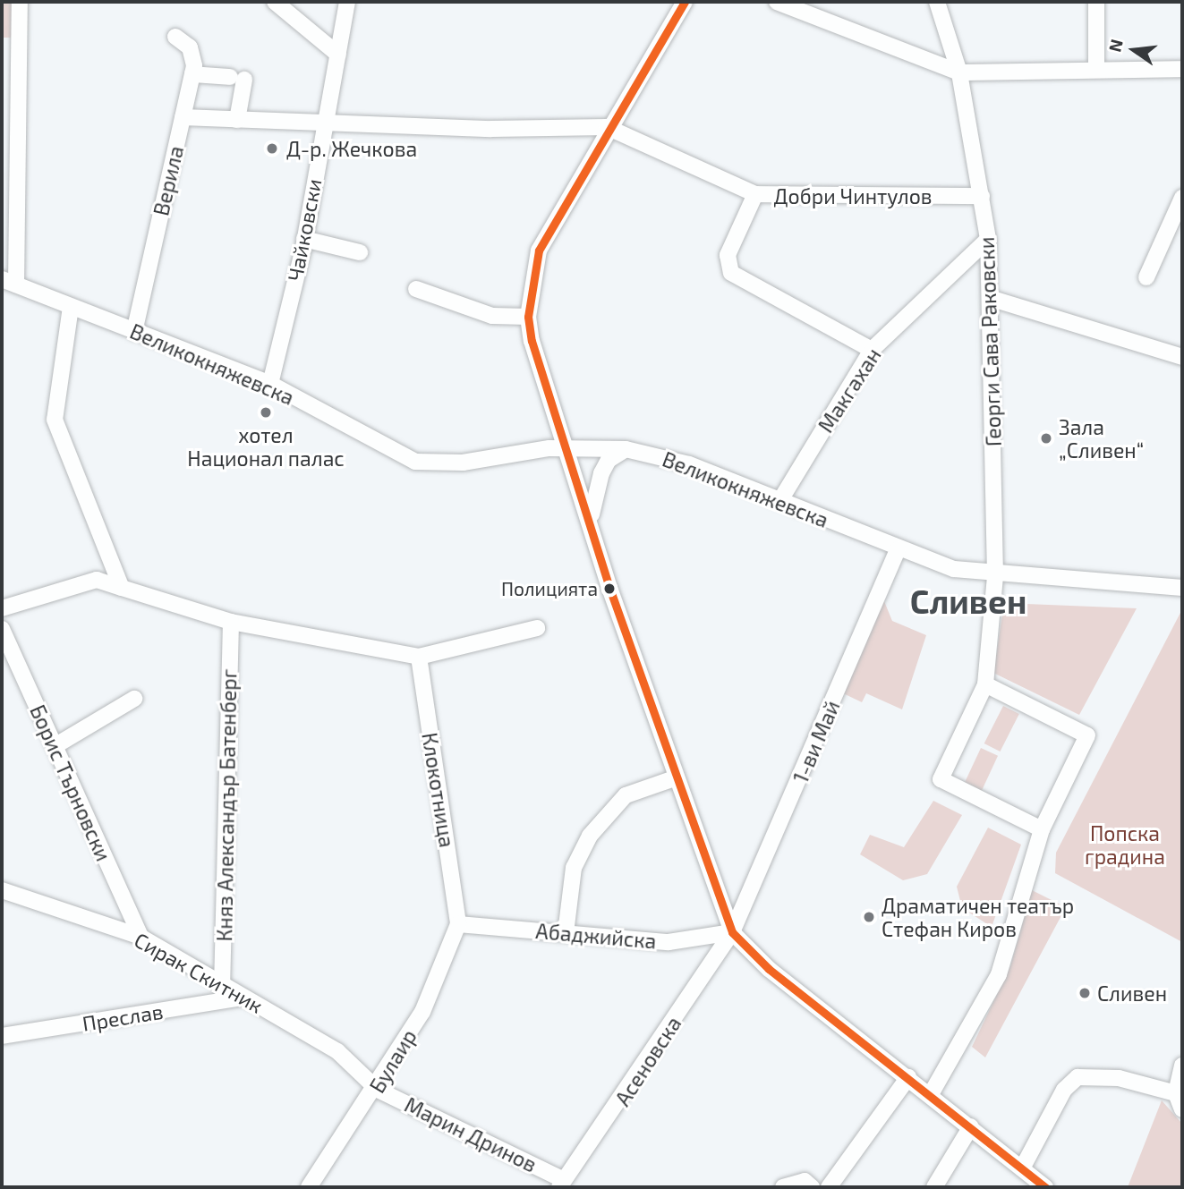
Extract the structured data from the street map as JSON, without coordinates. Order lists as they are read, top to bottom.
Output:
{
  "streets": {
    "street": [
      "Верила",
      "Добри Чинтулов",
      "Чайковски",
      "Георги Сава Раковски",
      "Великокняжевска",
      "Макгахан",
      "1-ви Май",
      "Борис Търновски",
      "Клокотница",
      "Княз Александър Батенберг",
      "Абаджийска",
      "Сирак Скитник",
      "Преслав",
      "Булаир",
      "Асеновска",
      "Марин Дринов"
    ]
  },
  "crossings": [
    ["Верила", "Добри Чинтулов"],
    ["Верила", "Великокняжевска"],
    ["Добри Чинтулов", "Чайковски"],
    ["Добри Чинтулов", "Георги Сава Раковски"],
    ["Чайковски", "Великокняжевска"],
    ["Георги Сава Раковски", "Великокняжевска"],
    ["Георги Сава Раковски", "Макгахан"],
    ["Великокняжевска", "Макгахан"],
    ["Великокняжевска", "1-ви Май"],
    ["1-ви Май", "Абаджийска"],
    ["1-ви Май", "Асеновска"],
    ["Борис Търновски", "Сирак Скитник"],
    ["Клокотница", "Абаджийска"],
    ["Клокотница", "Булаир"],
    ["Княз Александър Батенберг", "Сирак Скитник"],
    ["Абаджийска", "Булаир"],
    ["Абаджийска", "Асеновска"],
    ["Сирак Скитник", "Преслав"],
    ["Сирак Скитник", "Булаир"],
    ["Сирак Скитник", "Марин Дринов"],
    ["Булаир", "Марин Дринов"],
    ["Асеновска", "Марин Дринов"]
  ],
  "districts": ["Сливен"],
  "parks": ["Попска градина"],
  "places": [
    "Д-р. Жечкова",
    "хотел Национал палас",
    "Зала „Сливен“",
    "Полицията",
    "Драматичен театър Стефан Киров",
    "Сливен"
  ],
  "north": "left"
}
